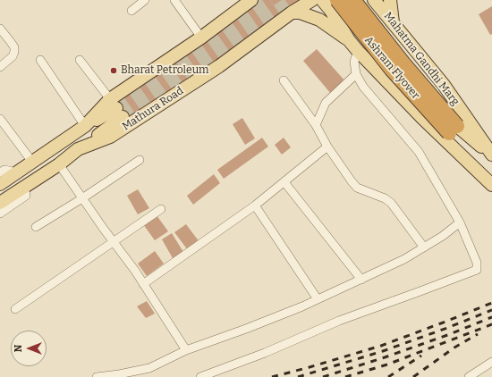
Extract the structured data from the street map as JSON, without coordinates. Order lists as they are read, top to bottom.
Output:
{
  "streets": {
    "highway": ["Ashram Flyover"],
    "main road": ["Mahatma Gandhi Marg", "Mathura Road"]
  },
  "crossings": [
    ["Mahatma Gandhi Marg", "Ashram Flyover"]
  ],
  "places": ["Bharat Petroleum"],
  "north": "left"
}
